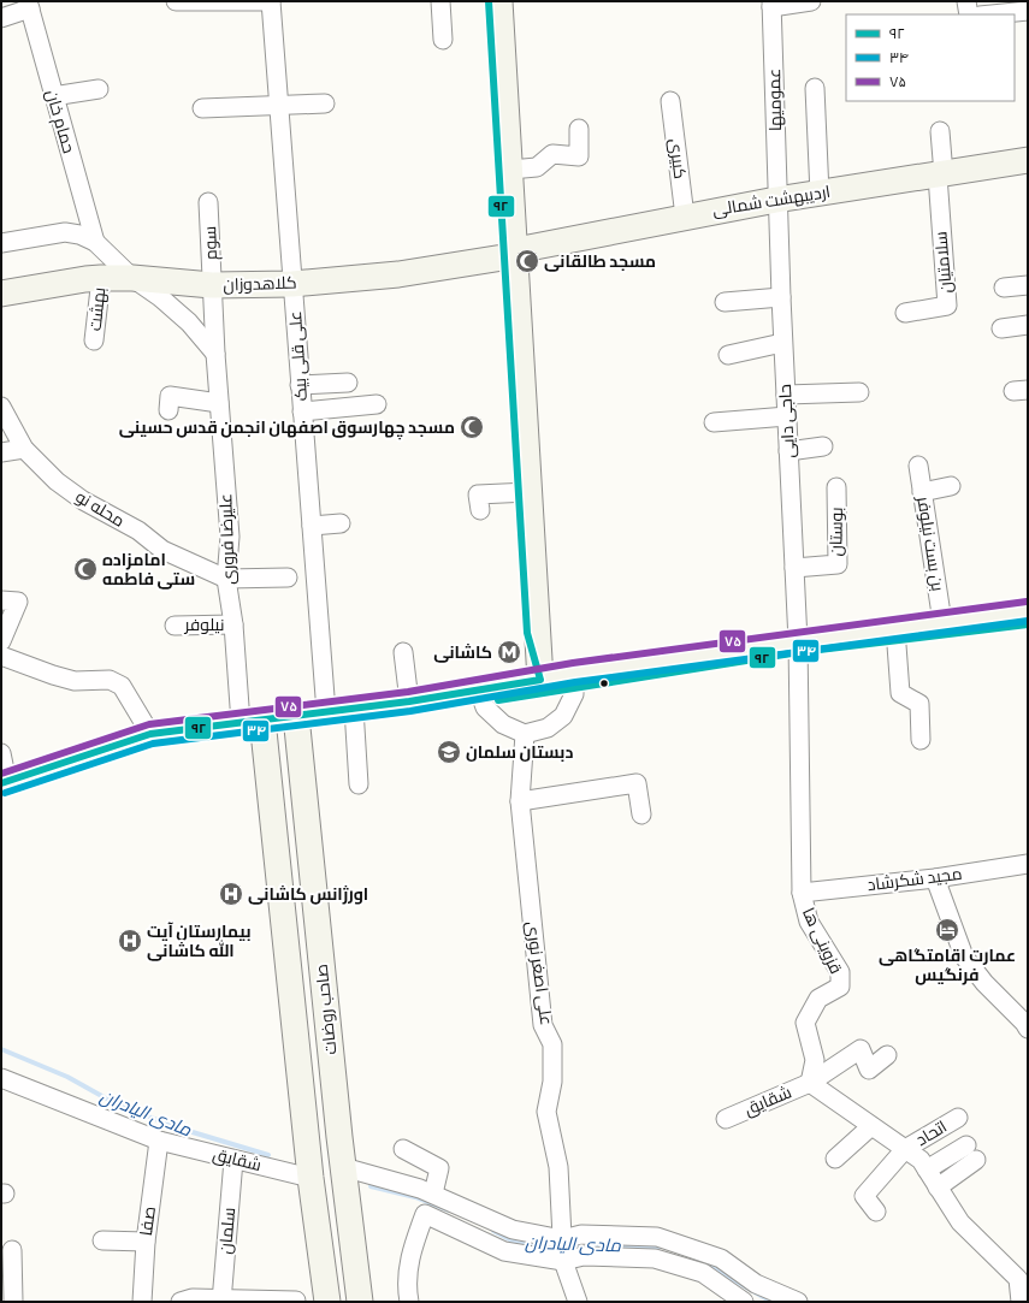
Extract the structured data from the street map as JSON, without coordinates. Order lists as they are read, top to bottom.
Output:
{
  "streets": {
    "street": [
      "عمومیها",
      "حمام خان",
      "کبیری",
      "اردیبهشت شمالی",
      "سوم",
      "سلامتیان",
      "کلاهدوزان",
      "بهشت",
      "علی قلی بیک",
      "حاجی دایی",
      "محله نو",
      "بوستان",
      "علیرضا فروری",
      "بن بست نیلوفر",
      "نیلوفر",
      "مجید شکرشاد",
      "قزوینی ها",
      "علی اصغر نوری",
      "صاحب روضات",
      "شقایق",
      "اتحاد",
      "صفا",
      "سلمان"
    ]
  },
  "crossings": [
    ["عمومیها", "اردیبهشت شمالی"],
    ["عمومیها", "حاجی دایی"],
    ["کبیری", "اردیبهشت شمالی"],
    ["اردیبهشت شمالی", "سلامتیان"],
    ["اردیبهشت شمالی", "کلاهدوزان"],
    ["اردیبهشت شمالی", "حاجی دایی"],
    ["سوم", "کلاهدوزان"],
    ["سوم", "علیرضا فروری"],
    ["کلاهدوزان", "بهشت"],
    ["کلاهدوزان", "علی قلی بیک"],
    ["کلاهدوزان", "علیرضا فروری"],
    ["حاجی دایی", "بوستان"],
    ["حاجی دایی", "قزوینی ها"],
    ["محله نو", "علیرضا فروری"],
    ["علیرضا فروری", "نیلوفر"],
    ["علیرضا فروری", "صاحب روضات"],
    ["مجید شکرشاد", "قزوینی ها"],
    ["قزوینی ها", "شقایق"],
    ["صاحب روضات", "شقایق"],
    ["شقایق", "صفا"],
    ["شقایق", "سلمان"]
  ],
  "water": ["مادی الیادران"],
  "places": {
    "mosque": ["مسجد طالقانی", "مسجد چهارسوق اصفهان انجمن قدس حسینی", "امامزاده ستی فاطمه"],
    "metro station": ["کاشانی"],
    "school or university": ["دبستان سلمان"],
    "hospital": ["اورژانس کاشانی", "بیمارستان آیت الله کاشانی"],
    "hotel": ["عمارت اقامتگاهی فرنگیس"]
  },
  "lines": ["transit line ۹۲", "transit line ۷۵", "transit line ۳۴"],
  "legend": ["۹۲", "۳۴", "۷۵"]
}
